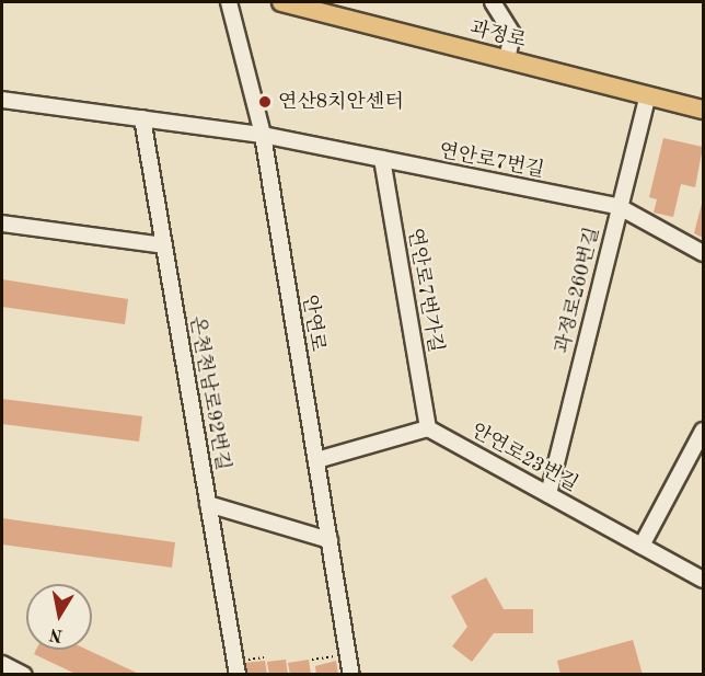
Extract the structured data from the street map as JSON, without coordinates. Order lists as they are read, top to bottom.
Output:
{
  "streets": {
    "main road": ["과정로"],
    "street": [
      "연안로7번길",
      "연안로7번가길",
      "과정로260번길",
      "안연로",
      "온천천남로92번길",
      "안연로23번길"
    ]
  },
  "crossings": [
    ["과정로", "과정로260번길"],
    ["연안로7번길", "연안로7번가길"],
    ["연안로7번길", "과정로260번길"],
    ["연안로7번길", "안연로"],
    ["연안로7번길", "온천천남로92번길"],
    ["연안로7번가길", "안연로23번길"],
    ["과정로260번길", "안연로23번길"]
  ],
  "places": ["연산8치안센터"],
  "north": "bottom"
}
